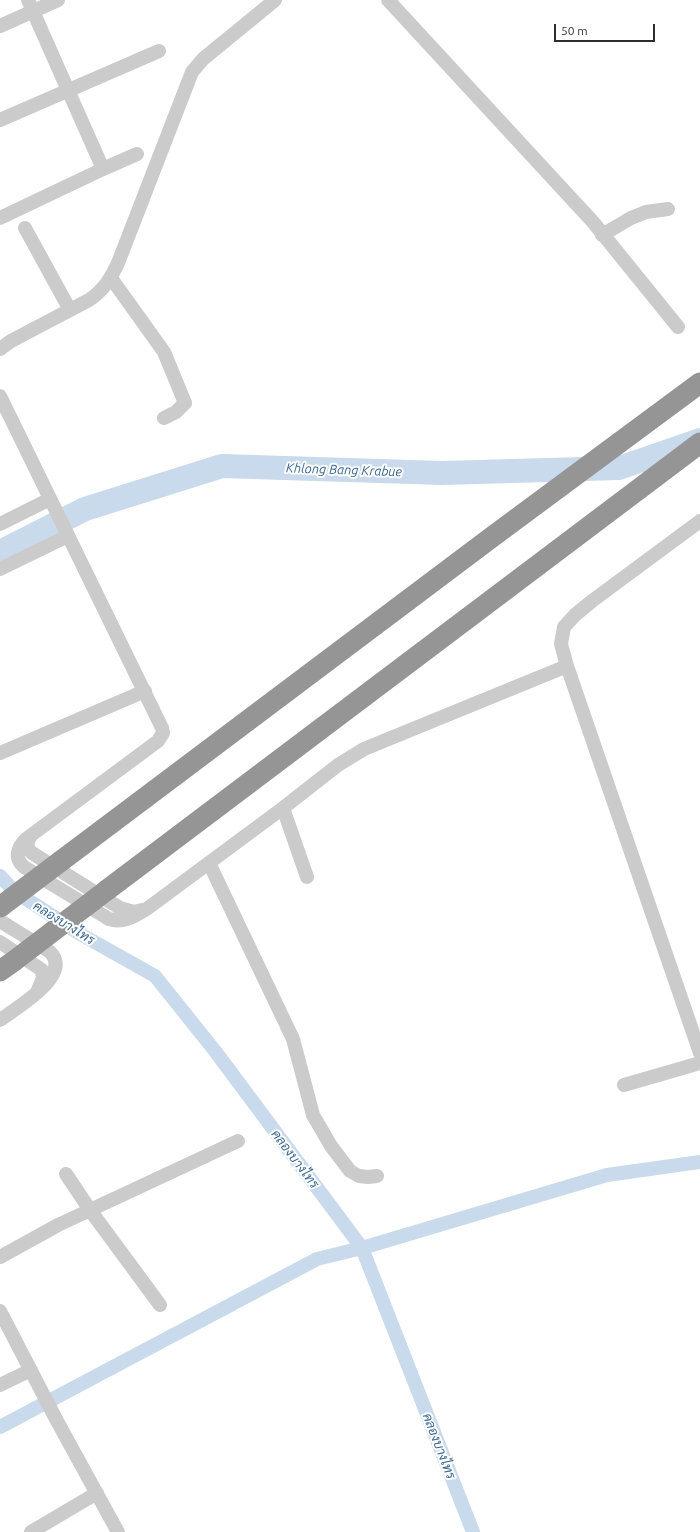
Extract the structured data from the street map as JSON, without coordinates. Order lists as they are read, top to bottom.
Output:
{
  "water": ["Khlong Bang Krabue", "คลองบางไทร"],
  "scale_bar": "50 m"
}
